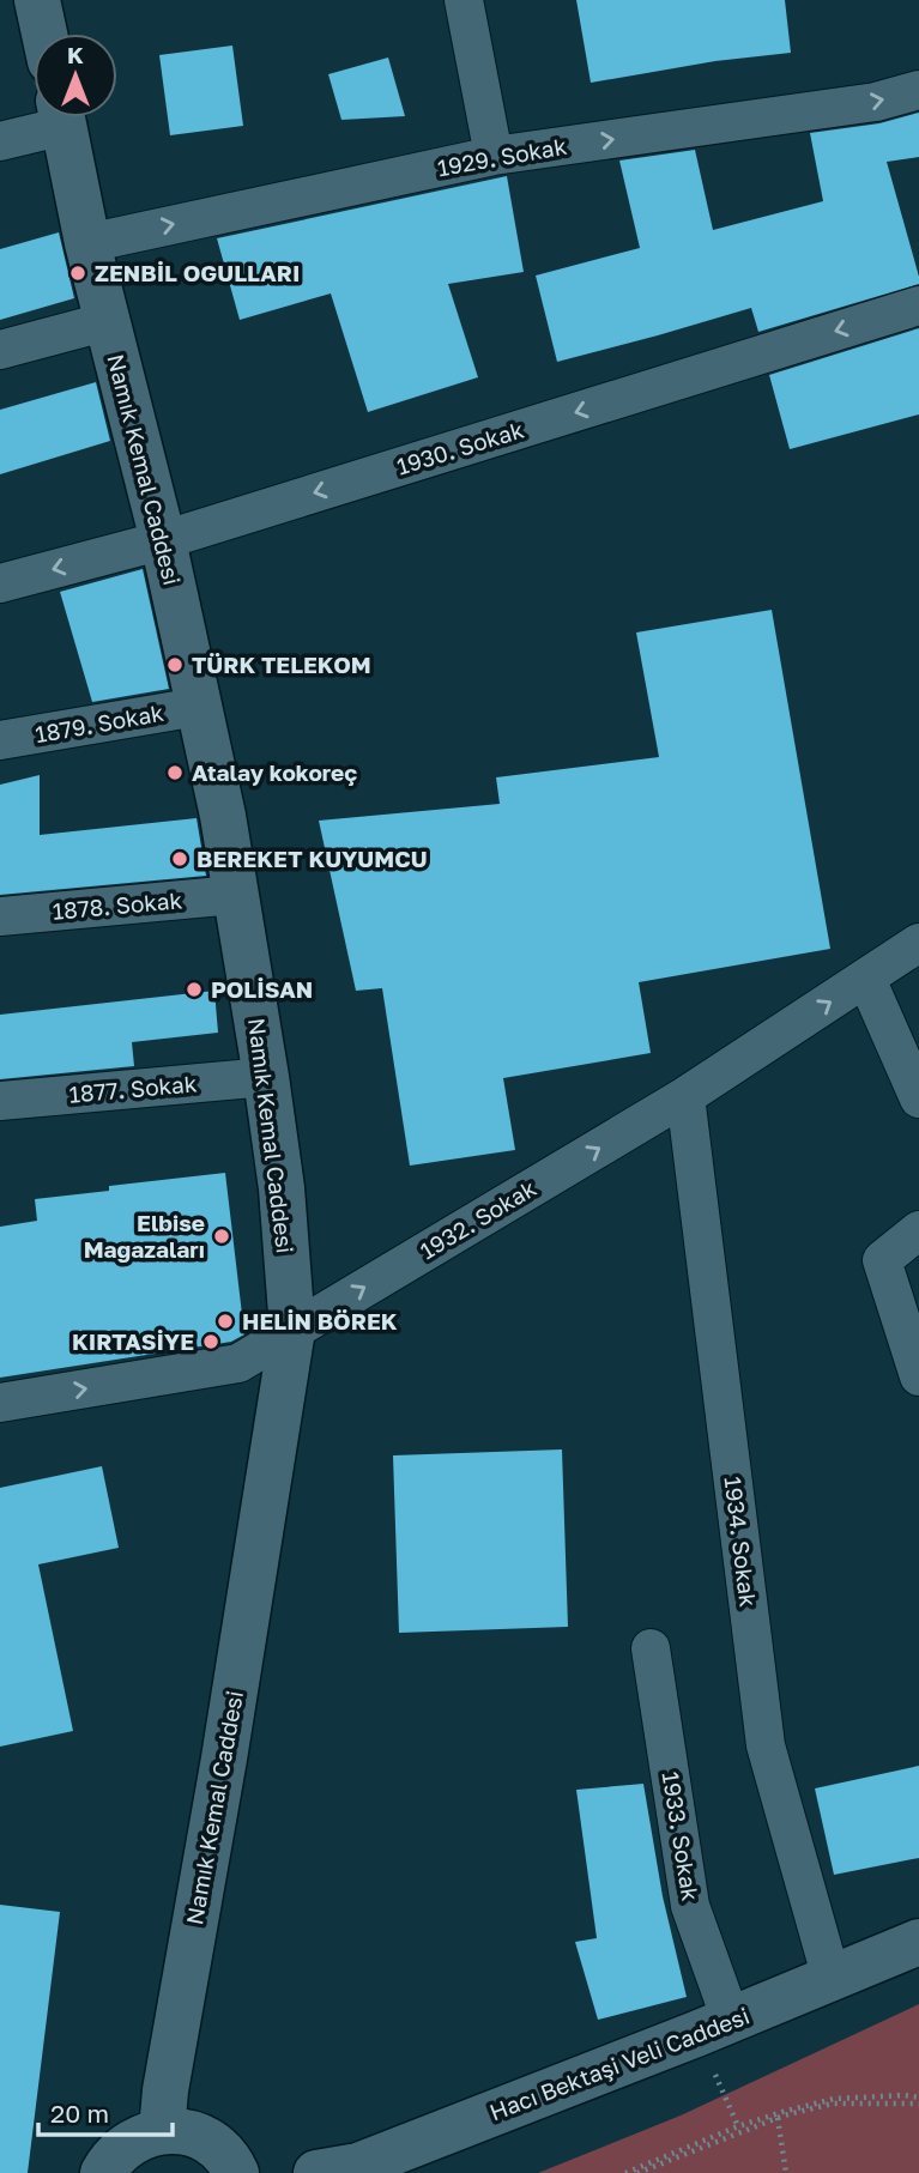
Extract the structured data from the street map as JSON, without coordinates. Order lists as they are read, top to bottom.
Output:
{
  "streets": {
    "street": [
      "1929. Sokak",
      "1930. Sokak",
      "Namık Kemal Caddesi",
      "1879. Sokak",
      "1878. Sokak",
      "1877. Sokak",
      "1932. Sokak",
      "1934. Sokak",
      "1933. Sokak",
      "Hacı Bektaşi Veli Caddesi"
    ]
  },
  "crossings": [
    ["1929. Sokak", "Namık Kemal Caddesi"],
    ["1930. Sokak", "Namık Kemal Caddesi"],
    ["Namık Kemal Caddesi", "1879. Sokak"],
    ["Namık Kemal Caddesi", "1878. Sokak"],
    ["Namık Kemal Caddesi", "1877. Sokak"],
    ["Namık Kemal Caddesi", "1932. Sokak"],
    ["1932. Sokak", "1934. Sokak"],
    ["1934. Sokak", "Hacı Bektaşi Veli Caddesi"],
    ["1933. Sokak", "Hacı Bektaşi Veli Caddesi"]
  ],
  "one_way": ["1929. Sokak", "1930. Sokak", "1932. Sokak"],
  "places": [
    "ZENBİL OĞULLARI",
    "TÜRK TELEKOM",
    "Atalay kokoreç",
    "BEREKET KUYUMCU",
    "POLİSAN",
    "Elbise Mağazaları",
    "HELİN BÖREK",
    "KIRTASİYE"
  ],
  "scale_bar": "20 m",
  "north": "top"
}
